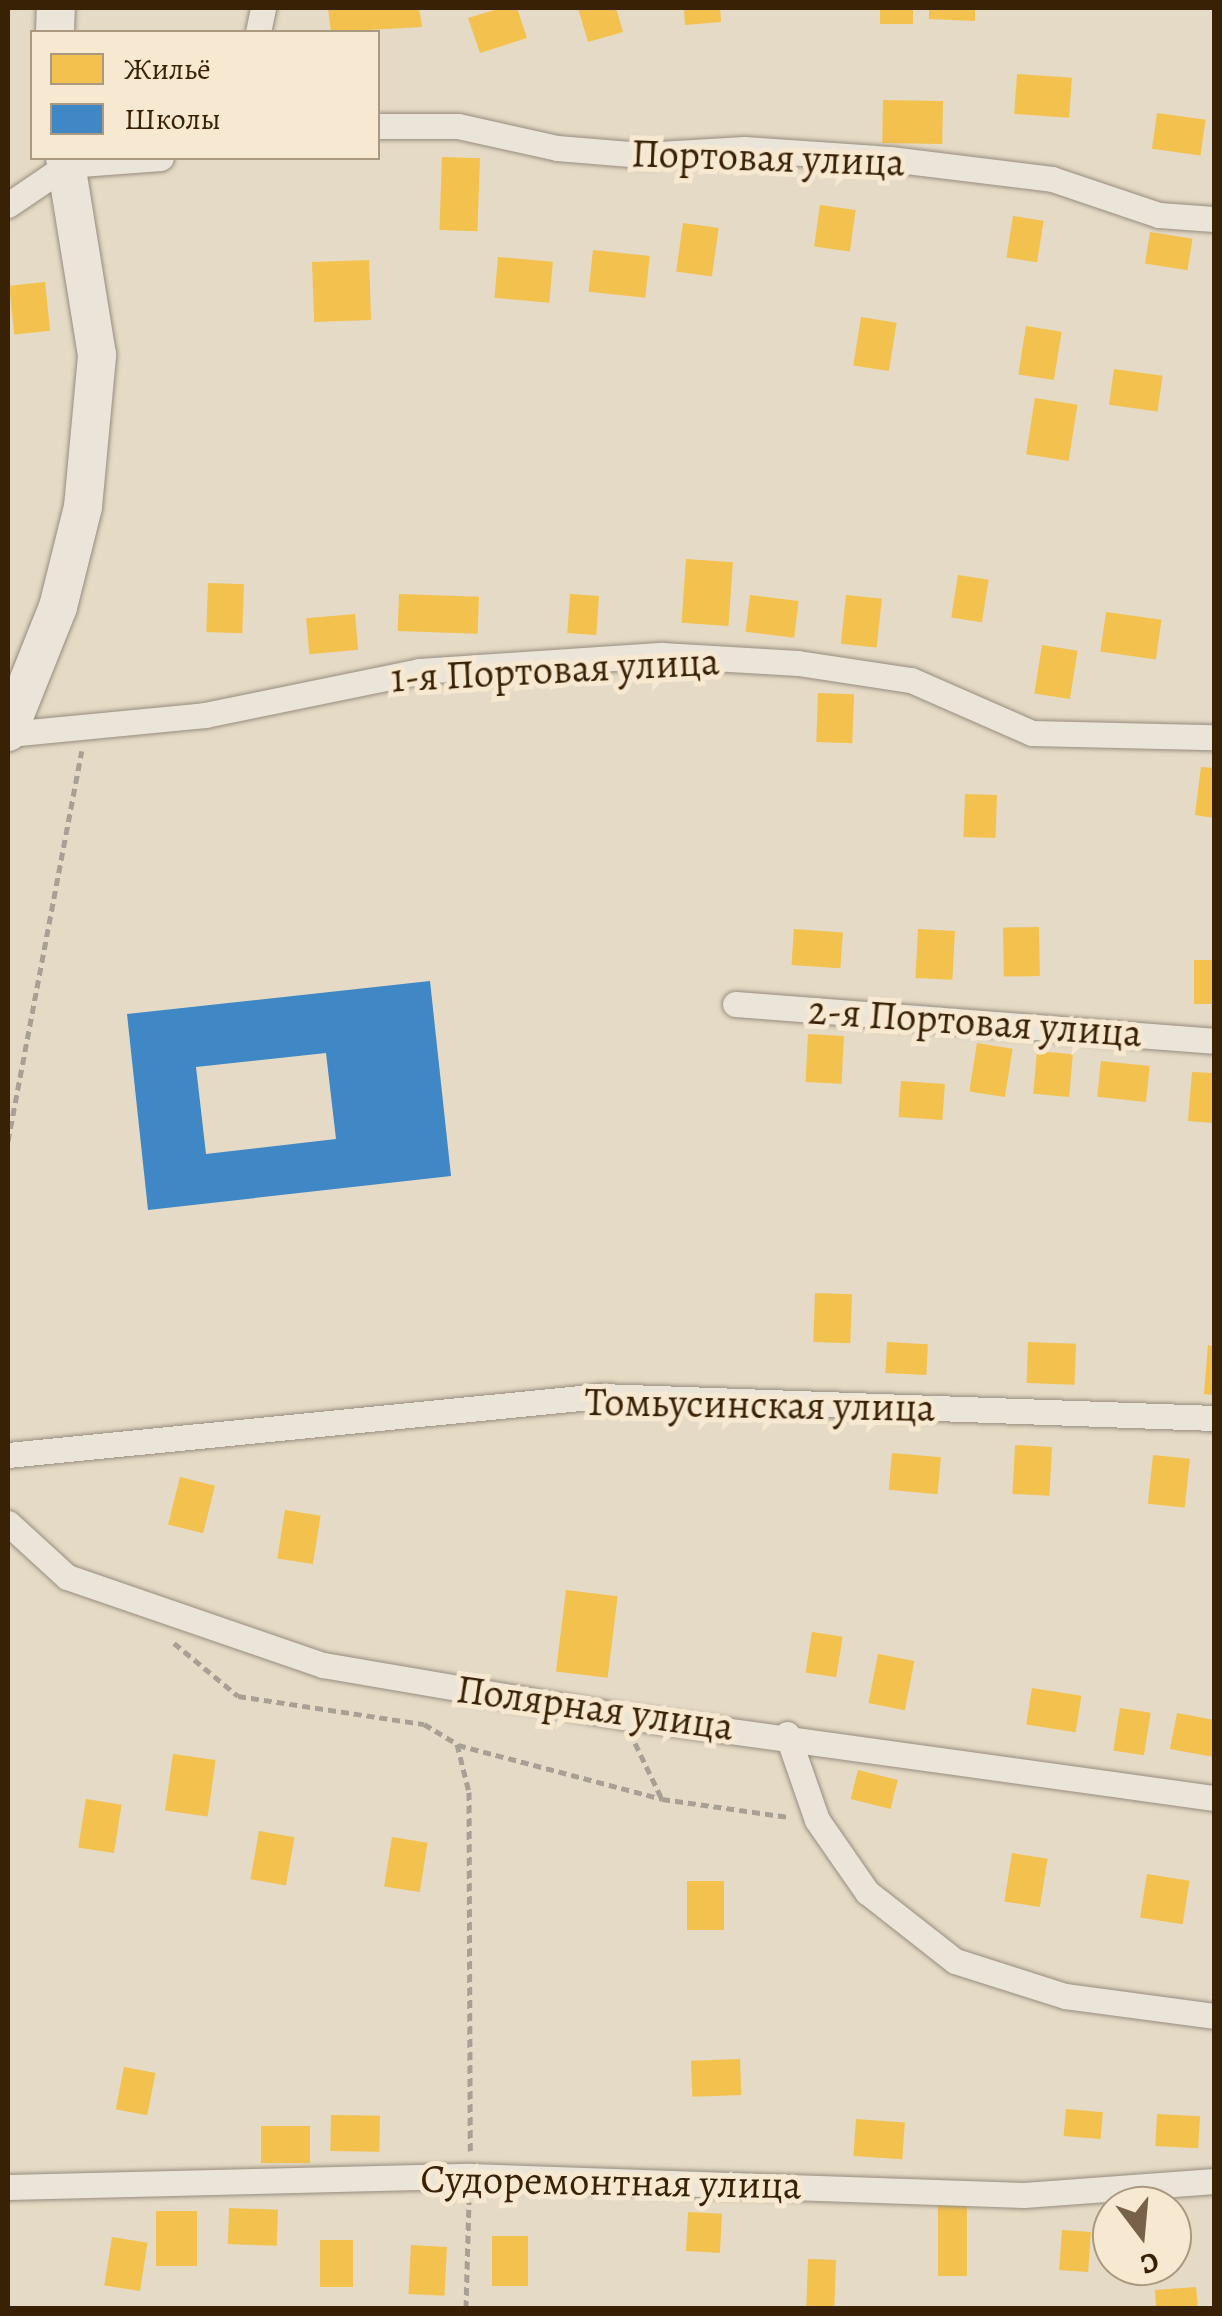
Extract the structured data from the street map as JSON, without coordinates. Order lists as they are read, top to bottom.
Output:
{
  "streets": {
    "street": [
      "Портовая улица",
      "1-я Портовая улица",
      "2-я Портовая улица",
      "Томьусинская улица",
      "Полярная улица",
      "Судоремонтная улица"
    ]
  },
  "legend": ["Жильё", "Школы"],
  "north": "bottom"
}
